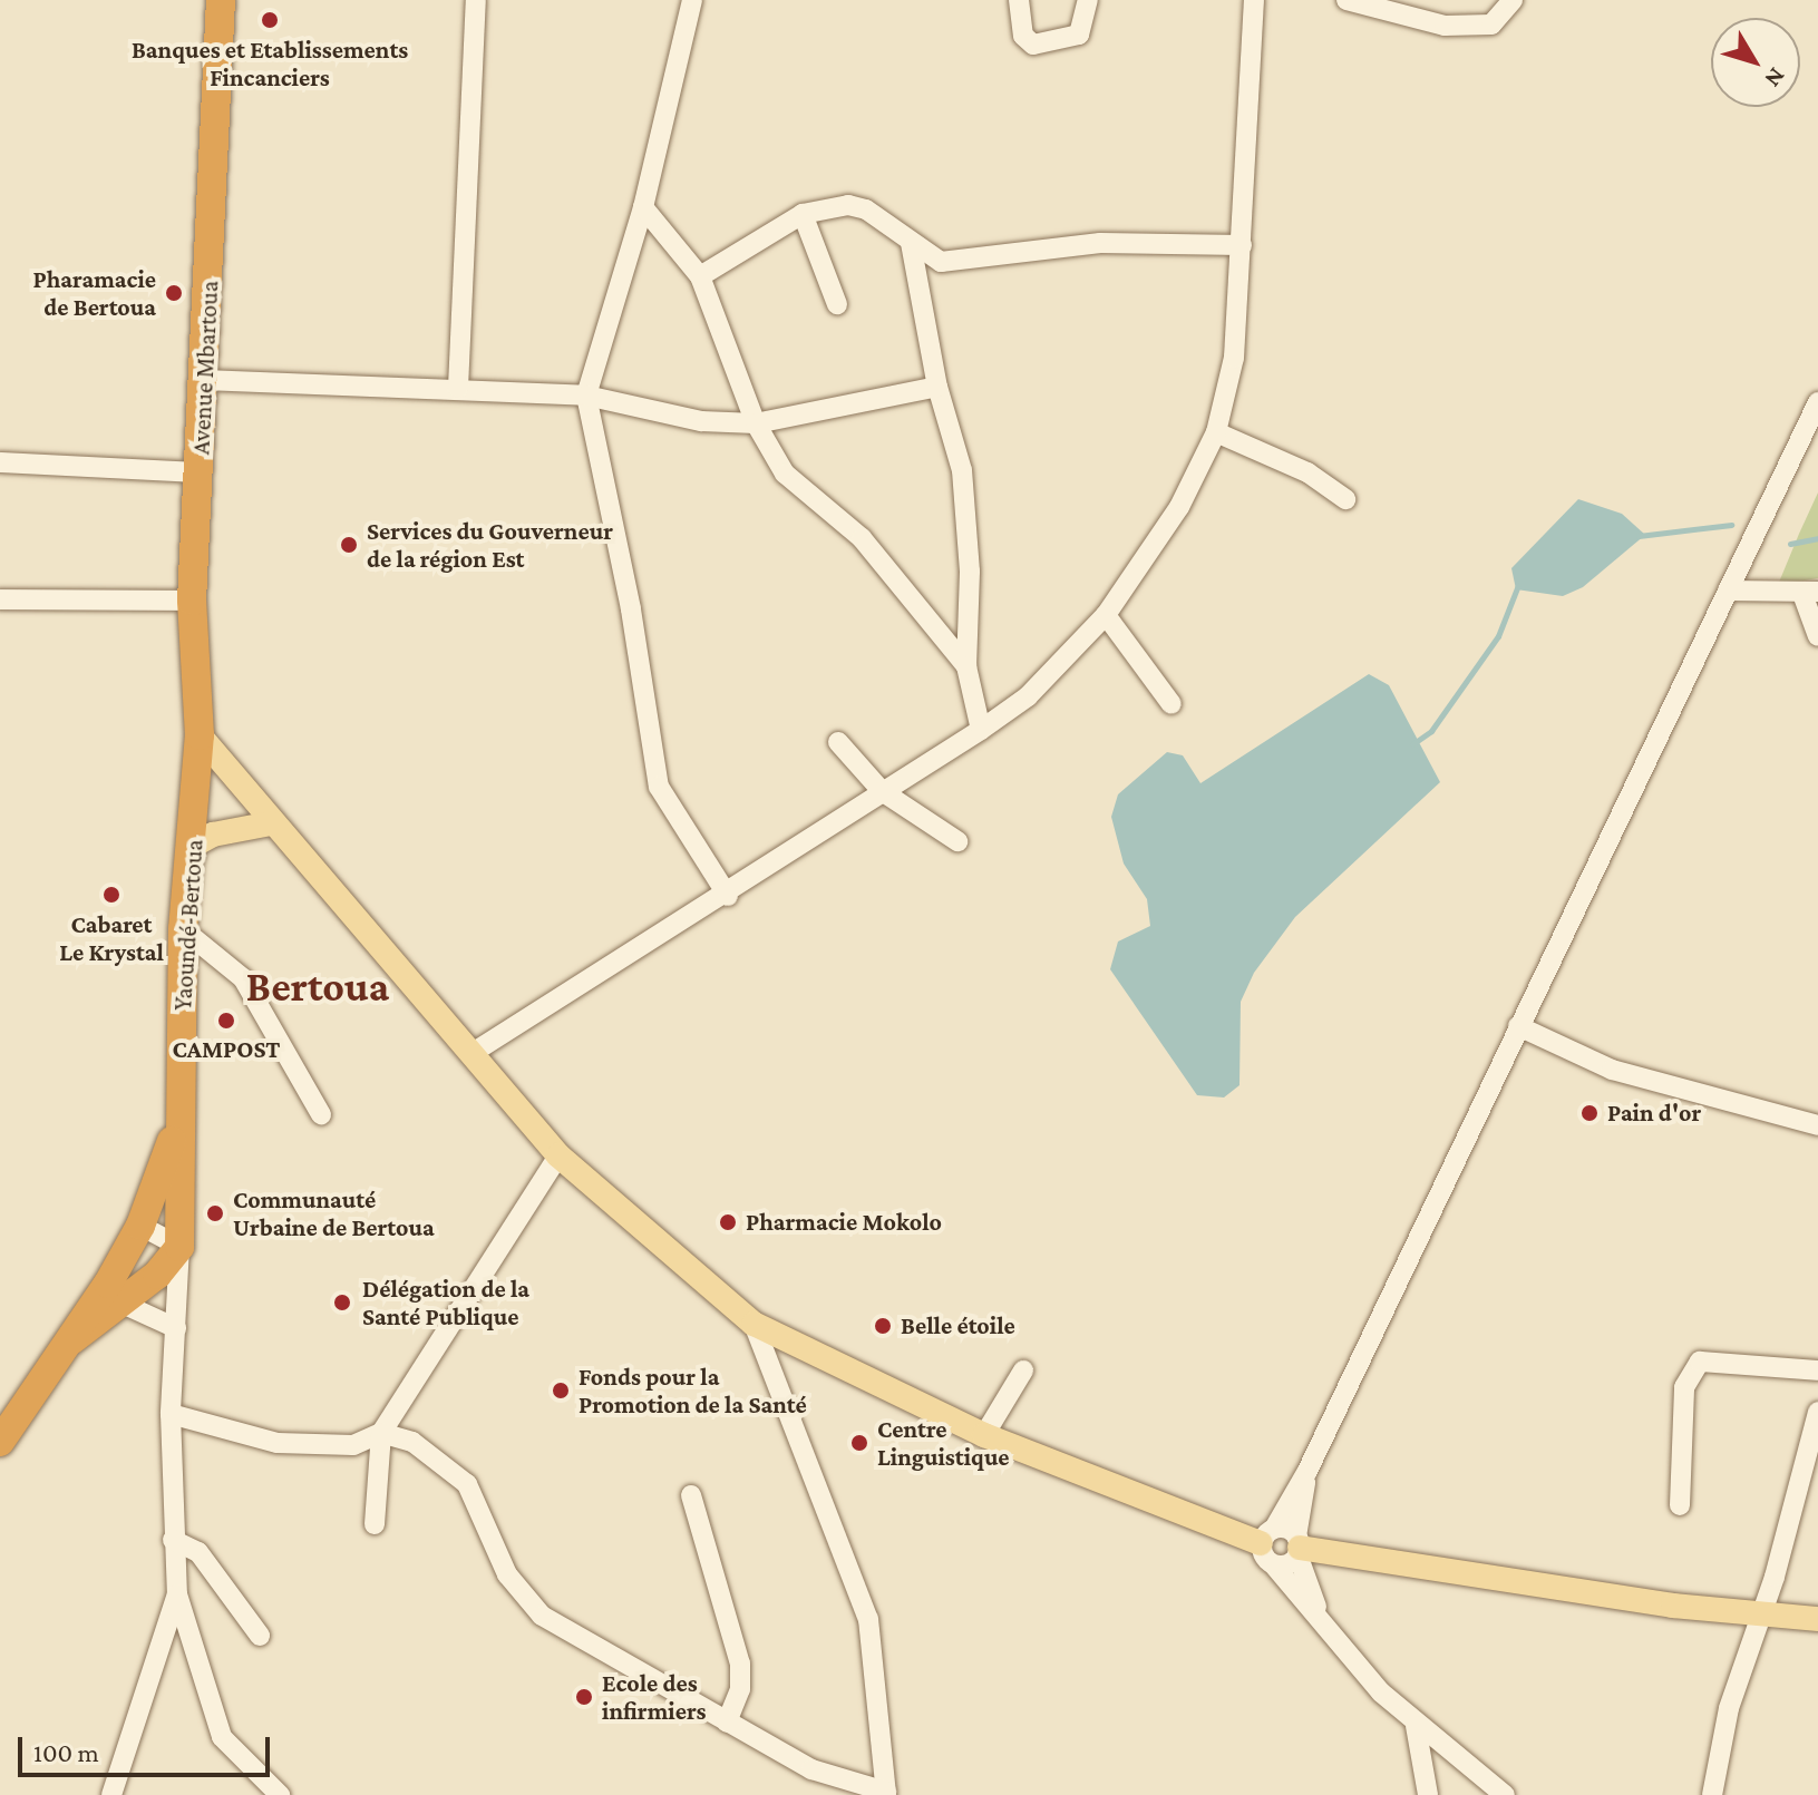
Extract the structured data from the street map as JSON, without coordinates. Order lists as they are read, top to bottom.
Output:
{
  "streets": {
    "highway": ["Avenue Mbartoua", "Yaoundé-Bertoua"]
  },
  "crossings": [
    ["Avenue Mbartoua", "Yaoundé-Bertoua"]
  ],
  "districts": ["Bertoua"],
  "places": [
    "Banques et Etablissements Fincanciers",
    "Pharamacie de Bertoua",
    "Services du Gouverneur de la région Est",
    "Cabaret Le Krystal",
    "CAMPOST",
    "Pain d'or",
    "Communauté Urbaine de Bertoua",
    "Pharmacie Mokolo",
    "Délégation de la Santé Publique",
    "Belle étoile",
    "Fonds pour la Promotion de la Santé",
    "Centre Linguistique",
    "Ecole des infirmiers"
  ],
  "scale_bar": "100 m",
  "north": "bottom right"
}
